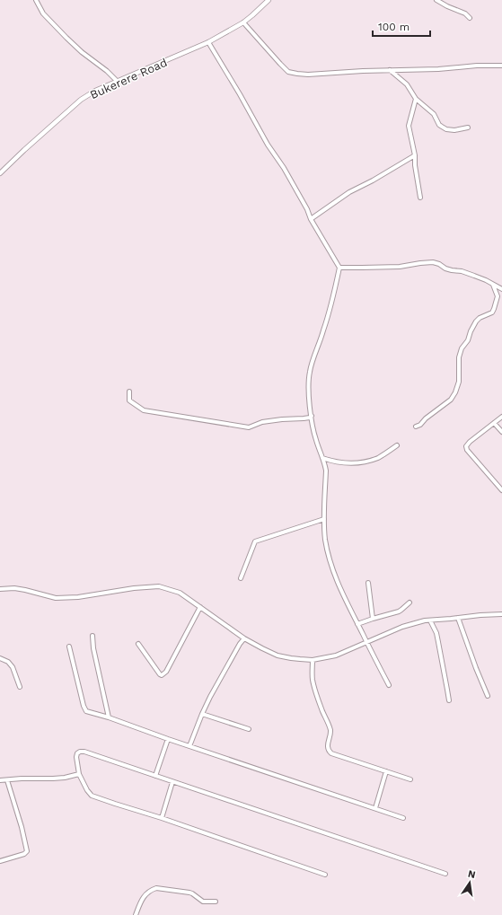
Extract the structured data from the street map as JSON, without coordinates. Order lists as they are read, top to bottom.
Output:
{
  "streets": {
    "street": ["Bukerere Road"]
  },
  "scale_bar": "100 m",
  "north": "top"
}
